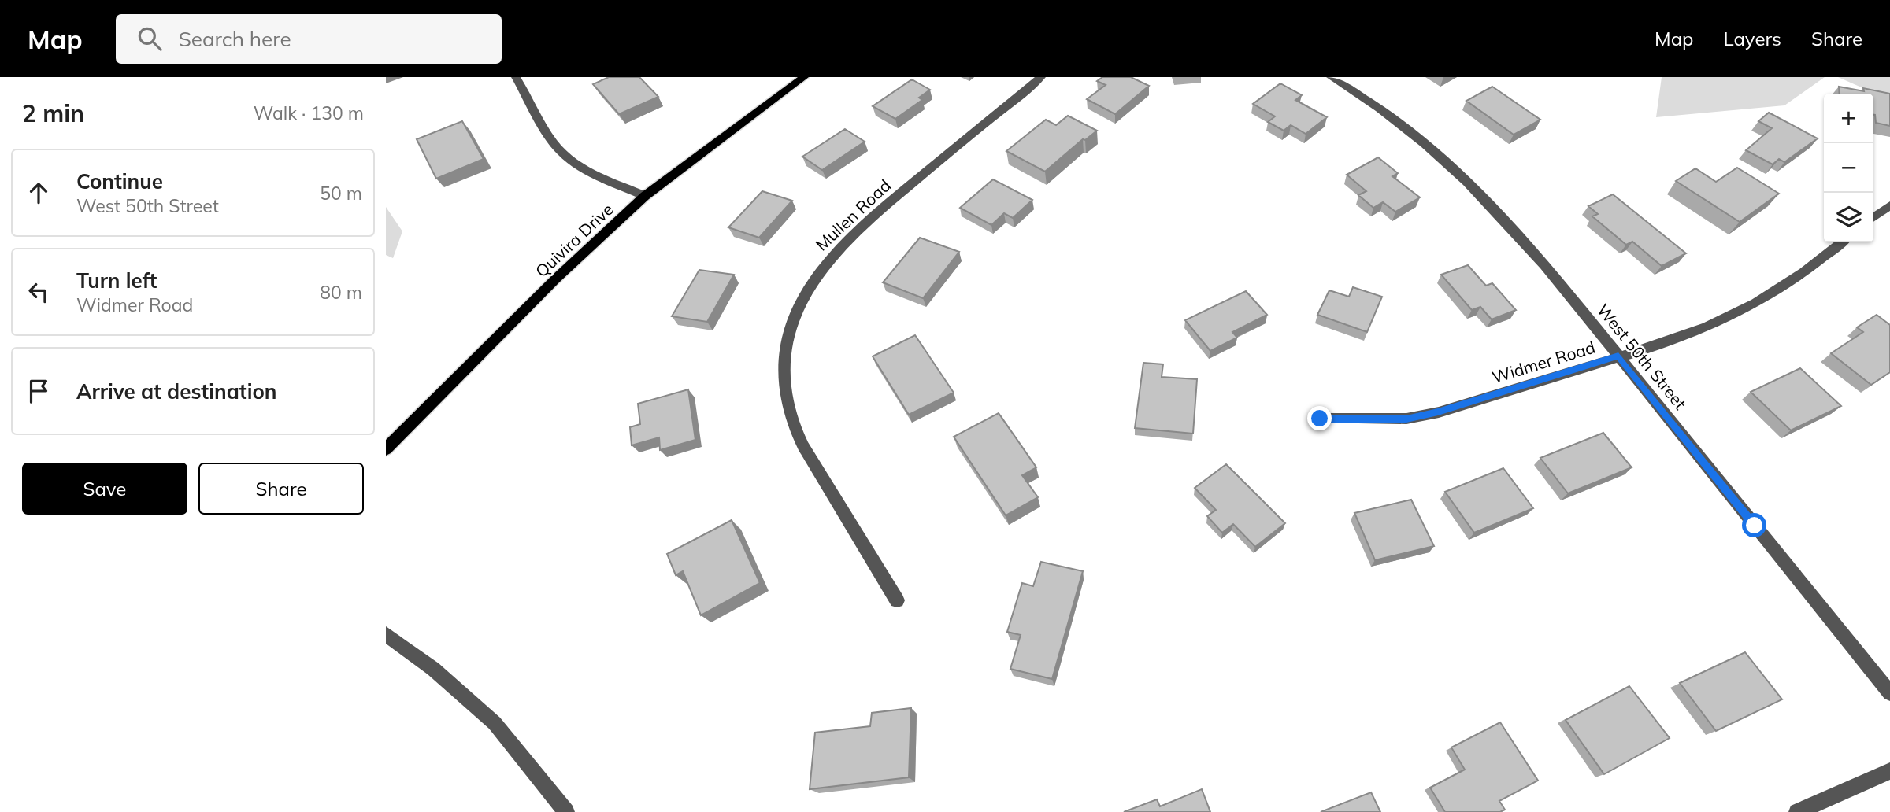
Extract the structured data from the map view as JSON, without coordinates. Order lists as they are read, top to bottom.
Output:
{
  "streets": {
    "main road": ["Quivira Drive"],
    "street": ["Mullen Road", "West 50th Street", "Widmer Road"]
  },
  "crossings": [
    ["West 50th Street", "Widmer Road"]
  ],
  "page": {
    "header": "Map",
    "search": "Search here",
    "nav": ["Map", "Layers", "Share"],
    "heading": ["2 min", "Walk · 130 m"],
    "map_buttons": ["+", "−"],
    "list": [
      ["Continue", "West 50th Street", "50 m"],
      ["Turn left", "Widmer Road", "80 m"],
      "Arrive at destination"
    ],
    "buttons": ["Save", "Share"]
  }
}
